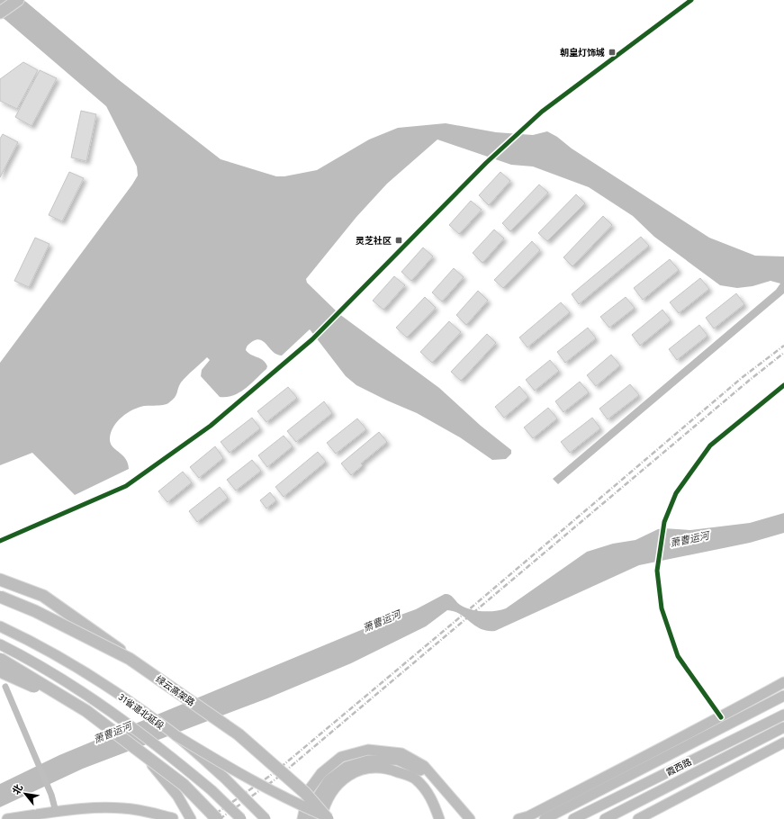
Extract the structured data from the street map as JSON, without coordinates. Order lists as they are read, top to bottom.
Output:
{
  "streets": {
    "highway": ["绿云高架路"],
    "main road": ["31省道北延段", "霞西路"]
  },
  "water": ["萧曹运河"],
  "places": {
    "transit": ["朝皇灯饰城", "灵芝社区"]
  },
  "north": "top left"
}
